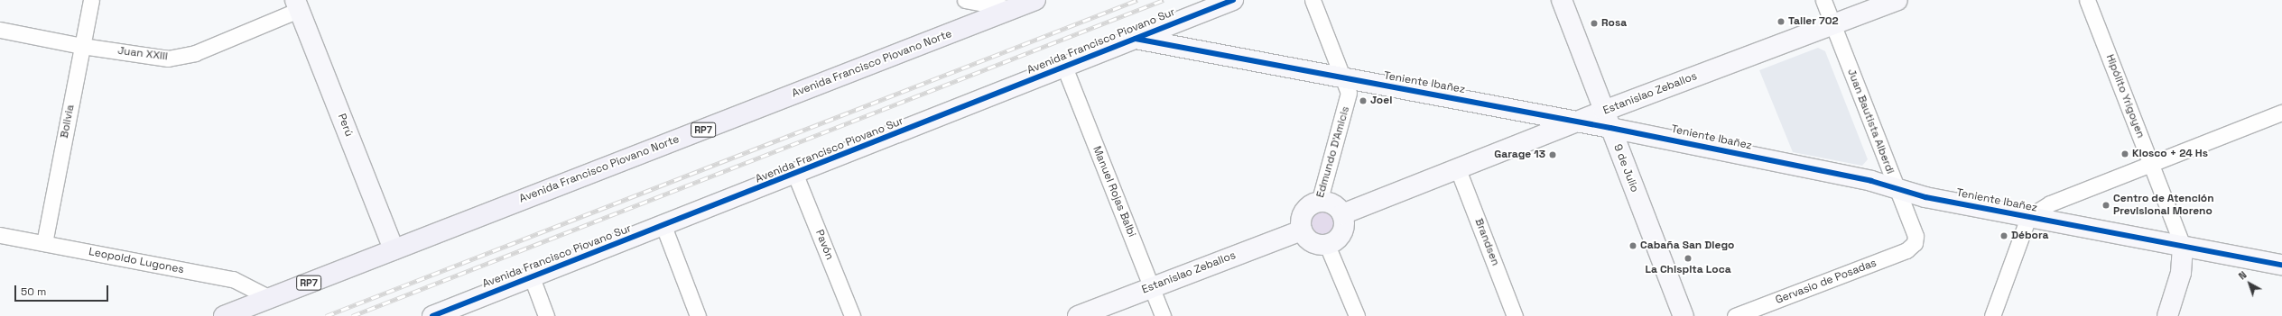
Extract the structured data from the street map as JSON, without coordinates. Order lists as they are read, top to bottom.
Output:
{
  "streets": {
    "main road": ["Avenida Francisco Piovano Norte", "RP7"],
    "street": [
      "Avenida Francisco Piovano Sur",
      "Juan XXIII",
      "Teniente Ibañez",
      "Estanislao Zeballos",
      "Hipólito Yrigoyen",
      "Bolivia",
      "Juan Bautista Alberdi",
      "Perú",
      "Edmundo D'Amicis",
      "9 de Julio",
      "Manuel Rojas Balbi",
      "Brandsen",
      "Pavón",
      "Leopoldo Lugones",
      "Gervasio de Posadas"
    ]
  },
  "crossings": [
    ["Avenida Francisco Piovano Sur", "Teniente Ibañez"],
    ["Avenida Francisco Piovano Sur", "Manuel Rojas Balbi"],
    ["Avenida Francisco Piovano Sur", "Pavón"],
    ["Juan XXIII", "Bolivia"],
    ["Juan XXIII", "Perú"],
    ["Avenida Francisco Piovano Norte", "Perú"],
    ["Avenida Francisco Piovano Norte", "Leopoldo Lugones"],
    ["Teniente Ibañez", "Estanislao Zeballos"],
    ["Teniente Ibañez", "Hipólito Yrigoyen"],
    ["Teniente Ibañez", "Juan Bautista Alberdi"],
    ["Teniente Ibañez", "Edmundo D'Amicis"],
    ["Teniente Ibañez", "9 de Julio"],
    ["Estanislao Zeballos", "Juan Bautista Alberdi"],
    ["Estanislao Zeballos", "Edmundo D'Amicis"],
    ["Estanislao Zeballos", "9 de Julio"],
    ["Estanislao Zeballos", "Manuel Rojas Balbi"],
    ["Estanislao Zeballos", "Brandsen"],
    ["Bolivia", "Leopoldo Lugones"],
    ["Juan Bautista Alberdi", "Gervasio de Posadas"]
  ],
  "places": [
    "Taller 702",
    "Rosa",
    "Joel",
    "Kiosco + 24 Hs",
    "Garage 13",
    "Centro de Atención Previsional Moreno",
    "Débora",
    "Cabaña San Diego",
    "La Chispita Loca"
  ],
  "scale_bar": "50 m",
  "north": "top left"
}
